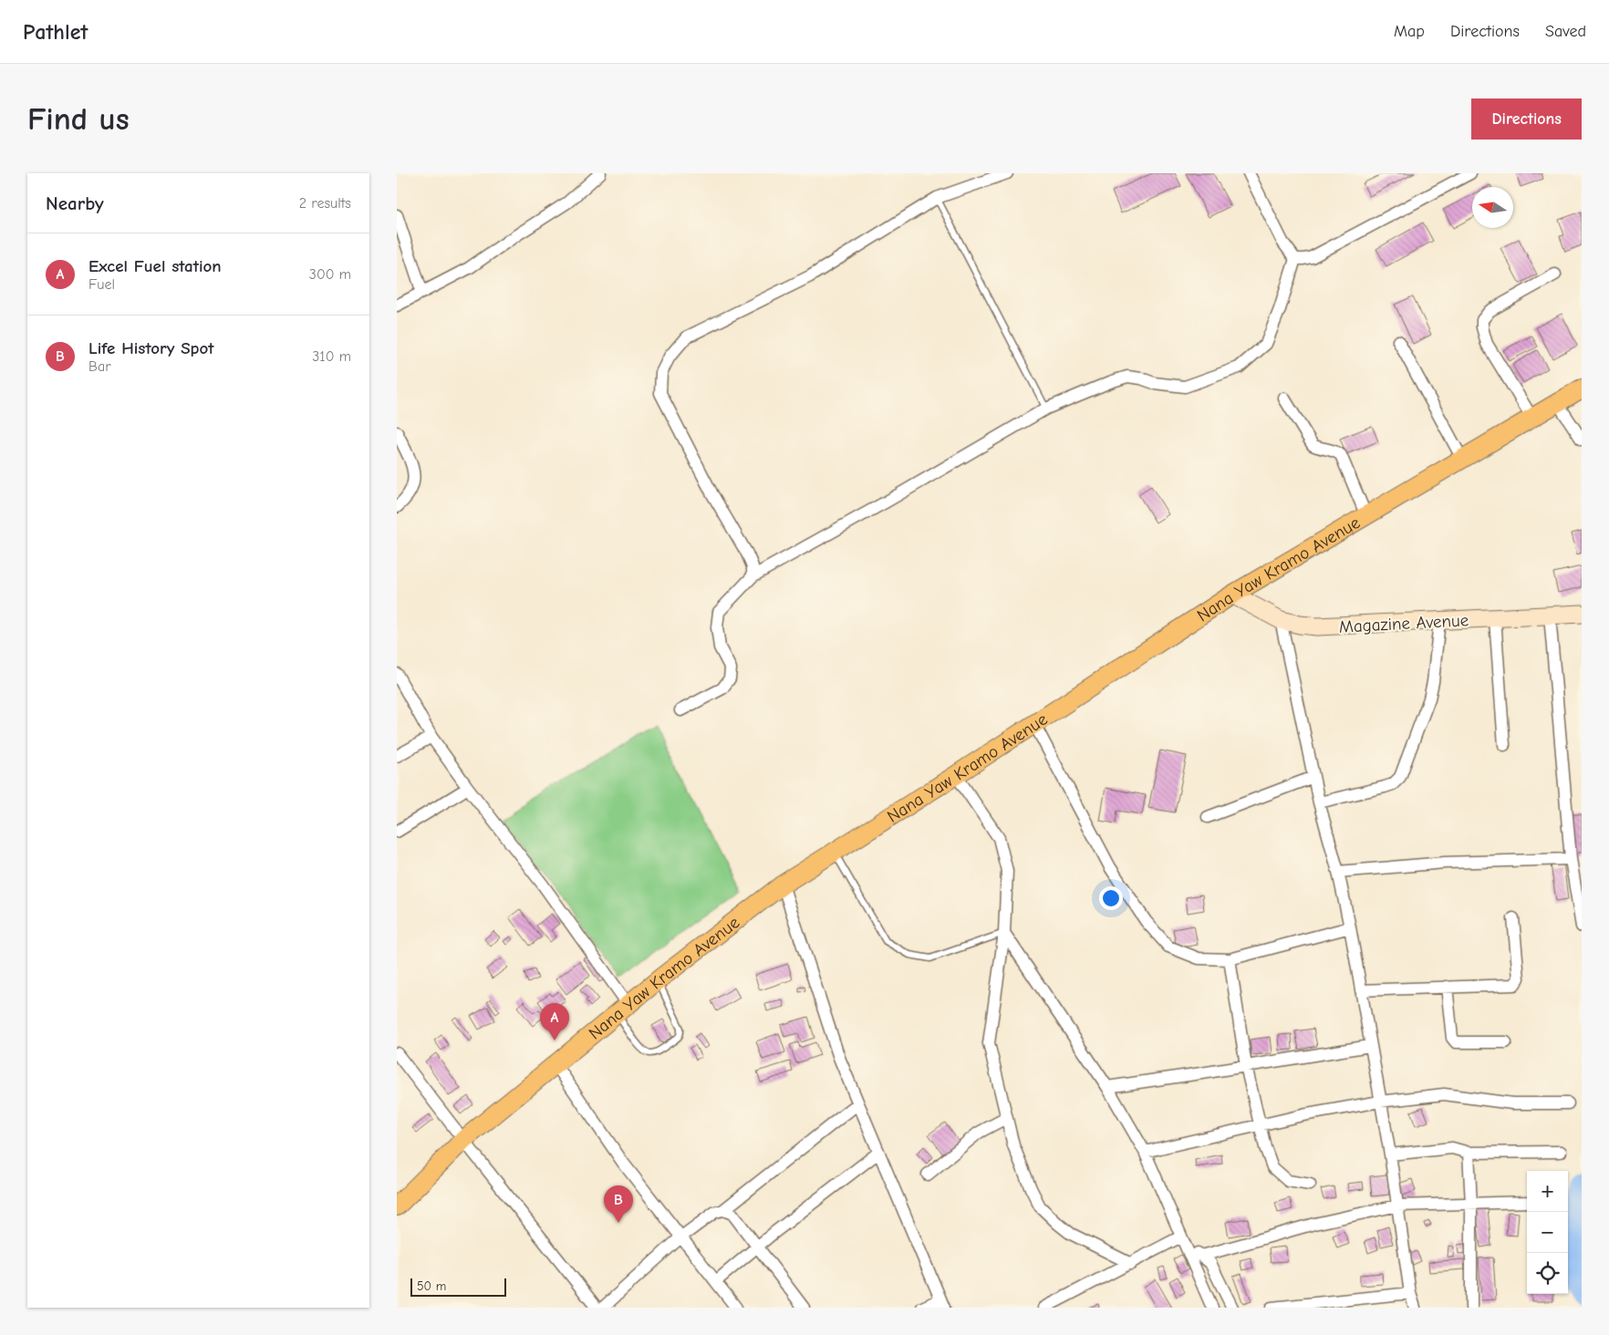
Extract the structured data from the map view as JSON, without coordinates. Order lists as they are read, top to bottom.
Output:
{
  "streets": {
    "main road": ["Nana Yaw Kramo Avenue"],
    "street": ["Magazine Avenue"]
  },
  "crossings": [
    ["Nana Yaw Kramo Avenue", "Magazine Avenue"]
  ],
  "scale_bar": "50 m",
  "north": "left",
  "page": {
    "header": "Pathlet",
    "nav": ["Map", "Directions", "Saved"],
    "buttons": "Directions",
    "title": "Find us",
    "heading": ["Nearby", "2 results"],
    "list": [
      {
        "mark": "A",
        "name": "Excel Fuel station",
        "note": "Fuel",
        "value": "300 m"
      },
      {
        "mark": "B",
        "name": "Life History Spot",
        "note": "Bar",
        "value": "310 m"
      }
    ],
    "pins": ["A", "B"],
    "map_buttons": ["+", "−"],
    "scale": "50 m"
  }
}
